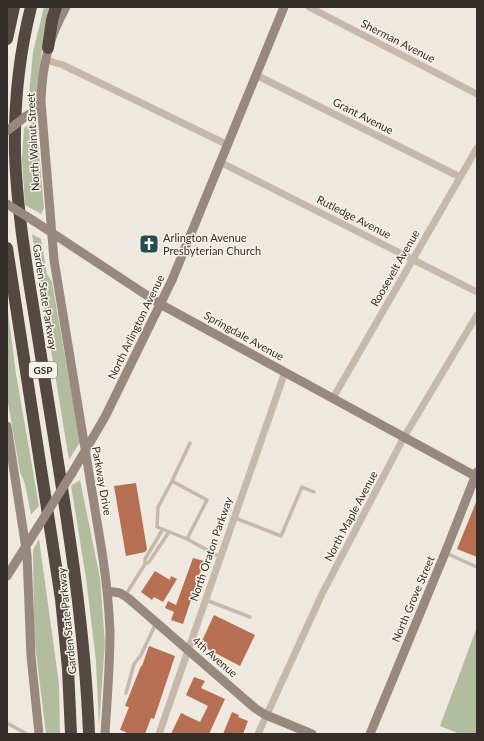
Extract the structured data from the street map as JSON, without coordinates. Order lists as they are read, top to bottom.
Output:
{
  "streets": {
    "highway": ["Garden State Parkway", "GSP"],
    "street": [
      "Sherman Avenue",
      "Grant Avenue",
      "North Walnut Street",
      "Rutledge Avenue",
      "Roosevelt Avenue",
      "North Arlington Avenue",
      "Springdale Avenue",
      "Parkway Drive",
      "North Maple Avenue",
      "North Oraton Parkway",
      "North Grove Street",
      "4th Avenue"
    ]
  },
  "crossings": [
    ["Grant Avenue", "Roosevelt Avenue"],
    ["Grant Avenue", "North Arlington Avenue"],
    ["North Walnut Street", "Springdale Avenue"],
    ["North Walnut Street", "Parkway Drive"],
    ["Rutledge Avenue", "Roosevelt Avenue"],
    ["Rutledge Avenue", "North Arlington Avenue"],
    ["Roosevelt Avenue", "Springdale Avenue"],
    ["North Arlington Avenue", "Springdale Avenue"],
    ["North Arlington Avenue", "Parkway Drive"],
    ["Springdale Avenue", "Parkway Drive"],
    ["Springdale Avenue", "North Maple Avenue"],
    ["Springdale Avenue", "North Oraton Parkway"],
    ["Springdale Avenue", "North Grove Street"],
    ["Parkway Drive", "4th Avenue"],
    ["North Maple Avenue", "4th Avenue"],
    ["North Oraton Parkway", "4th Avenue"]
  ],
  "places": {
    "church": ["Arlington Avenue Presbyterian Church"]
  }
}
